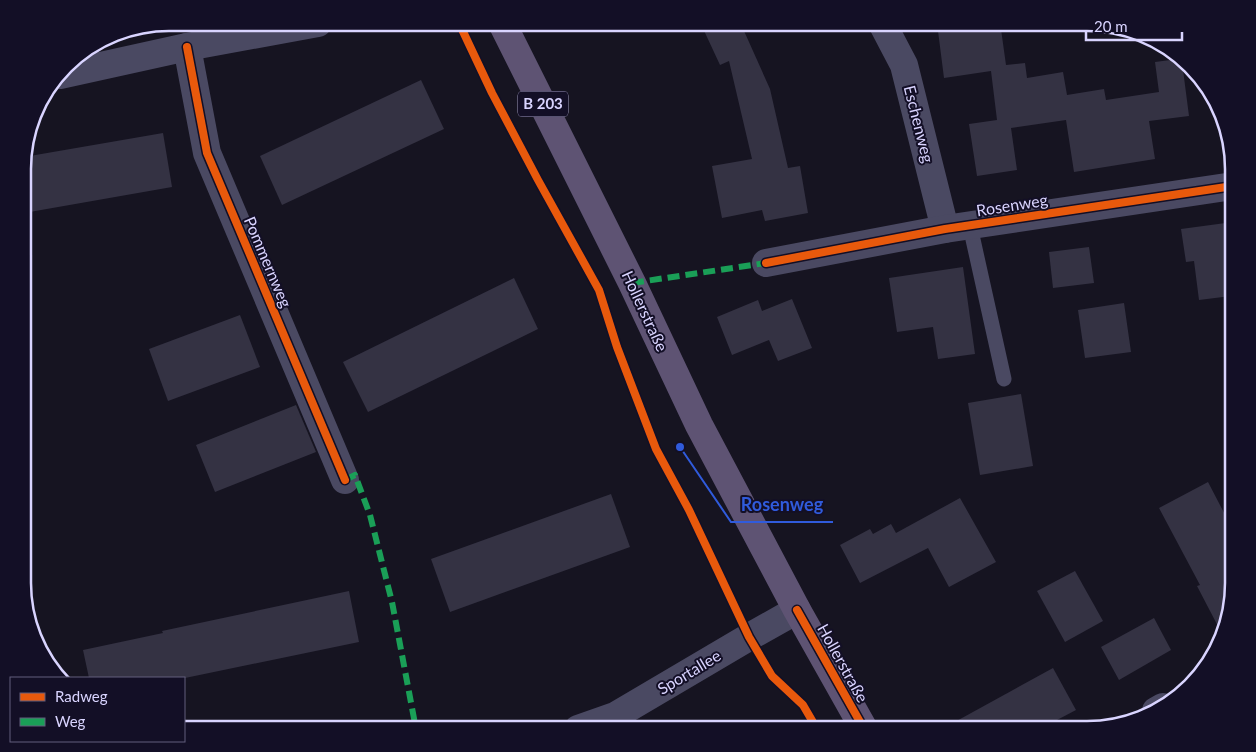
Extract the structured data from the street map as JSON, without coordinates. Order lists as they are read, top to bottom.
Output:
{
  "streets": {
    "main road": ["B 203", "Hollerstraße"],
    "street": [
      "Eschenweg",
      "Rosenweg",
      "Pommernweg",
      "Sportallee"
    ]
  },
  "crossings": [
    ["Eschenweg", "Rosenweg"],
    ["Hollerstraße", "Sportallee"]
  ],
  "places": ["Rosenweg"],
  "legend": ["Radweg", "Weg"],
  "scale_bar": "20 m"
}
